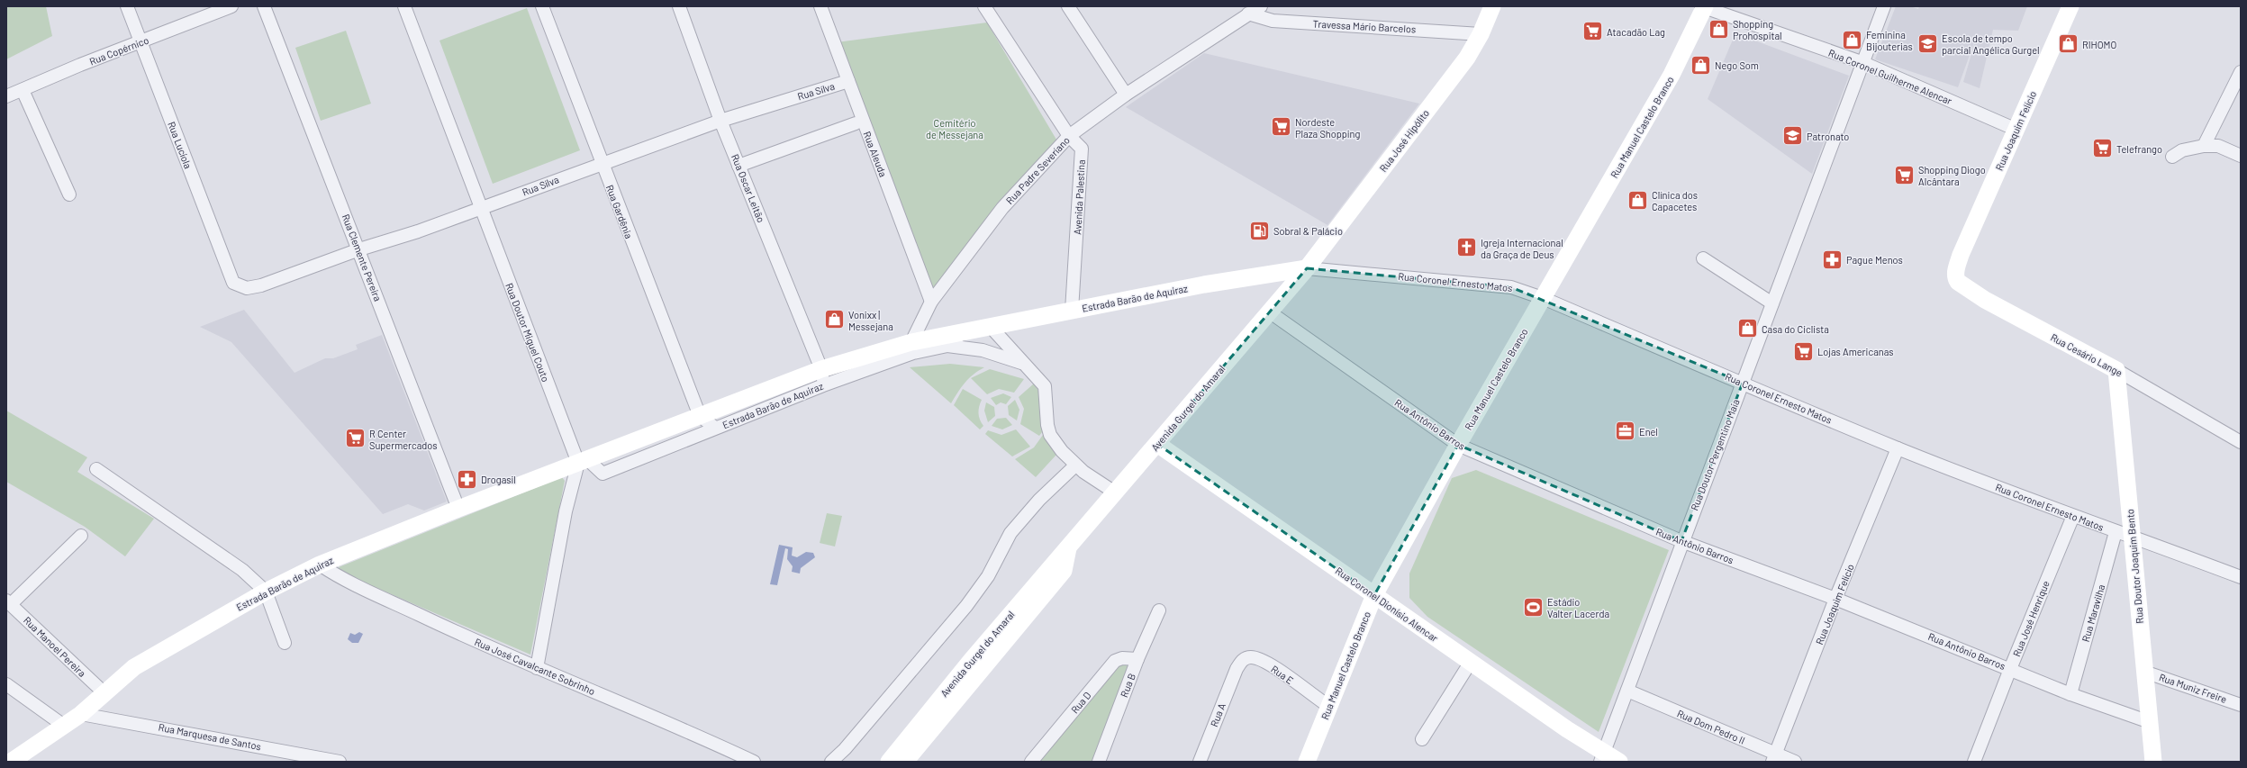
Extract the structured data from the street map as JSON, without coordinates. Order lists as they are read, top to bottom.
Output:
{
  "streets": {
    "street": [
      "Travessa Mário Barcelos",
      "Rua Copérnico",
      "Rua Coronel Guilherme Alencar",
      "Rua Sílva",
      "Rua Manuel Castelo Branco",
      "Rua Joaquim Felício",
      "Rua José Hipólito",
      "Rua Lucíola",
      "Rua Aleuda",
      "Rua Padre Severíano",
      "Rua Oscar Leitão",
      "Avenida Palestina",
      "Rua Gardênia",
      "Rua Clemente Pereira",
      "Rua Coronel Ernesto Matos",
      "Estrada Barão de Aquiraz",
      "Rua Doutor Miguel Couto",
      "Rua Cesário Lange",
      "Avenida Gurgel do Amaral",
      "Rua Antônio Barros",
      "Rua Doutor Pergentino Maia",
      "Rua Doutor Joaquim Bento",
      "Rua Coronel Dionísio Alencar",
      "Rua Maravilha",
      "Rua José Henrique",
      "Rua Manoel Pereira",
      "Rua José Cavalcante Sobrinho",
      "Rua E",
      "Rua B",
      "Rua Muniz Freire",
      "Rua D",
      "Rua A",
      "Rua Dom Pedro II",
      "Rua Marquesa de Santos"
    ]
  },
  "crossings": [
    ["Travessa Mário Barcelos", "Rua José Hipólito"],
    ["Travessa Mário Barcelos", "Rua Padre Severíano"],
    ["Rua Copérnico", "Rua Lucíola"],
    ["Rua Coronel Guilherme Alencar", "Rua Manuel Castelo Branco"],
    ["Rua Coronel Guilherme Alencar", "Rua Joaquim Felício"],
    ["Rua Coronel Guilherme Alencar", "Rua Doutor Pergentino Maia"],
    ["Rua Sílva", "Rua Lucíola"],
    ["Rua Sílva", "Rua Aleuda"],
    ["Rua Sílva", "Rua Oscar Leitão"],
    ["Rua Sílva", "Rua Gardênia"],
    ["Rua Sílva", "Rua Clemente Pereira"],
    ["Rua Sílva", "Rua Doutor Miguel Couto"],
    ["Rua Manuel Castelo Branco", "Rua Coronel Ernesto Matos"],
    ["Rua Manuel Castelo Branco", "Rua Antônio Barros"],
    ["Rua Manuel Castelo Branco", "Rua Coronel Dionísio Alencar"],
    ["Rua Manuel Castelo Branco", "Rua E"],
    ["Rua Joaquim Felício", "Rua Coronel Ernesto Matos"],
    ["Rua Joaquim Felício", "Rua Cesário Lange"],
    ["Rua Joaquim Felício", "Rua Antônio Barros"],
    ["Rua Joaquim Felício", "Rua Dom Pedro II"],
    ["Rua José Hipólito", "Rua Coronel Ernesto Matos"],
    ["Rua José Hipólito", "Estrada Barão de Aquiraz"],
    ["Rua José Hipólito", "Avenida Gurgel do Amaral"],
    ["Rua Aleuda", "Rua Padre Severíano"],
    ["Rua Padre Severíano", "Avenida Palestina"],
    ["Rua Padre Severíano", "Estrada Barão de Aquiraz"],
    ["Rua Oscar Leitão", "Estrada Barão de Aquiraz"],
    ["Avenida Palestina", "Estrada Barão de Aquiraz"],
    ["Rua Gardênia", "Estrada Barão de Aquiraz"],
    ["Rua Clemente Pereira", "Estrada Barão de Aquiraz"],
    ["Rua Coronel Ernesto Matos", "Estrada Barão de Aquiraz"],
    ["Rua Coronel Ernesto Matos", "Avenida Gurgel do Amaral"],
    ["Rua Coronel Ernesto Matos", "Rua Doutor Pergentino Maia"],
    ["Rua Coronel Ernesto Matos", "Rua Doutor Joaquim Bento"],
    ["Rua Coronel Ernesto Matos", "Rua Maravilha"],
    ["Rua Coronel Ernesto Matos", "Rua José Henrique"],
    ["Estrada Barão de Aquiraz", "Rua Doutor Miguel Couto"],
    ["Estrada Barão de Aquiraz", "Avenida Gurgel do Amaral"],
    ["Estrada Barão de Aquiraz", "Rua Manoel Pereira"],
    ["Estrada Barão de Aquiraz", "Rua José Cavalcante Sobrinho"],
    ["Estrada Barão de Aquiraz", "Rua Marquesa de Santos"],
    ["Rua Cesário Lange", "Rua Doutor Joaquim Bento"],
    ["Avenida Gurgel do Amaral", "Rua Antônio Barros"],
    ["Avenida Gurgel do Amaral", "Rua Coronel Dionísio Alencar"],
    ["Rua Antônio Barros", "Rua Doutor Pergentino Maia"],
    ["Rua Antônio Barros", "Rua Doutor Joaquim Bento"],
    ["Rua Antônio Barros", "Rua Maravilha"],
    ["Rua Antônio Barros", "Rua José Henrique"],
    ["Rua Doutor Pergentino Maia", "Rua Coronel Dionísio Alencar"],
    ["Rua Doutor Pergentino Maia", "Rua Dom Pedro II"],
    ["Rua Doutor Joaquim Bento", "Rua Maravilha"],
    ["Rua Doutor Joaquim Bento", "Rua Muniz Freire"],
    ["Rua E", "Rua A"],
    ["Rua B", "Rua D"]
  ],
  "parks": ["Cemitério de Messejana"],
  "places": {
    "shop": [
      "Shopping Prohospital",
      "Feminina Bijouterias",
      "RIHOMO",
      "Nego Som",
      "Clínica dos Capacetes",
      "Vonixx | Messejana",
      "Casa do Ciclista"
    ],
    "supermarket": [
      "Atacadão Lag",
      "Nordeste Plaza Shopping",
      "Telefrango",
      "Shopping Diogo Alcântara",
      "Lojas Americanas",
      "R Center Supermercados"
    ],
    "school or university": ["Escola de tempo parcial Angélica Gurgel", "Patronato"],
    "fuel station": ["Sobral & Palácio"],
    "church": ["Igreja Internacional da Graça de Deus"],
    "pharmacy": ["Pague Menos", "Drogasil"],
    "office": ["Enel"],
    "sports": ["Estádio Valter Lacerda"]
  }
}
